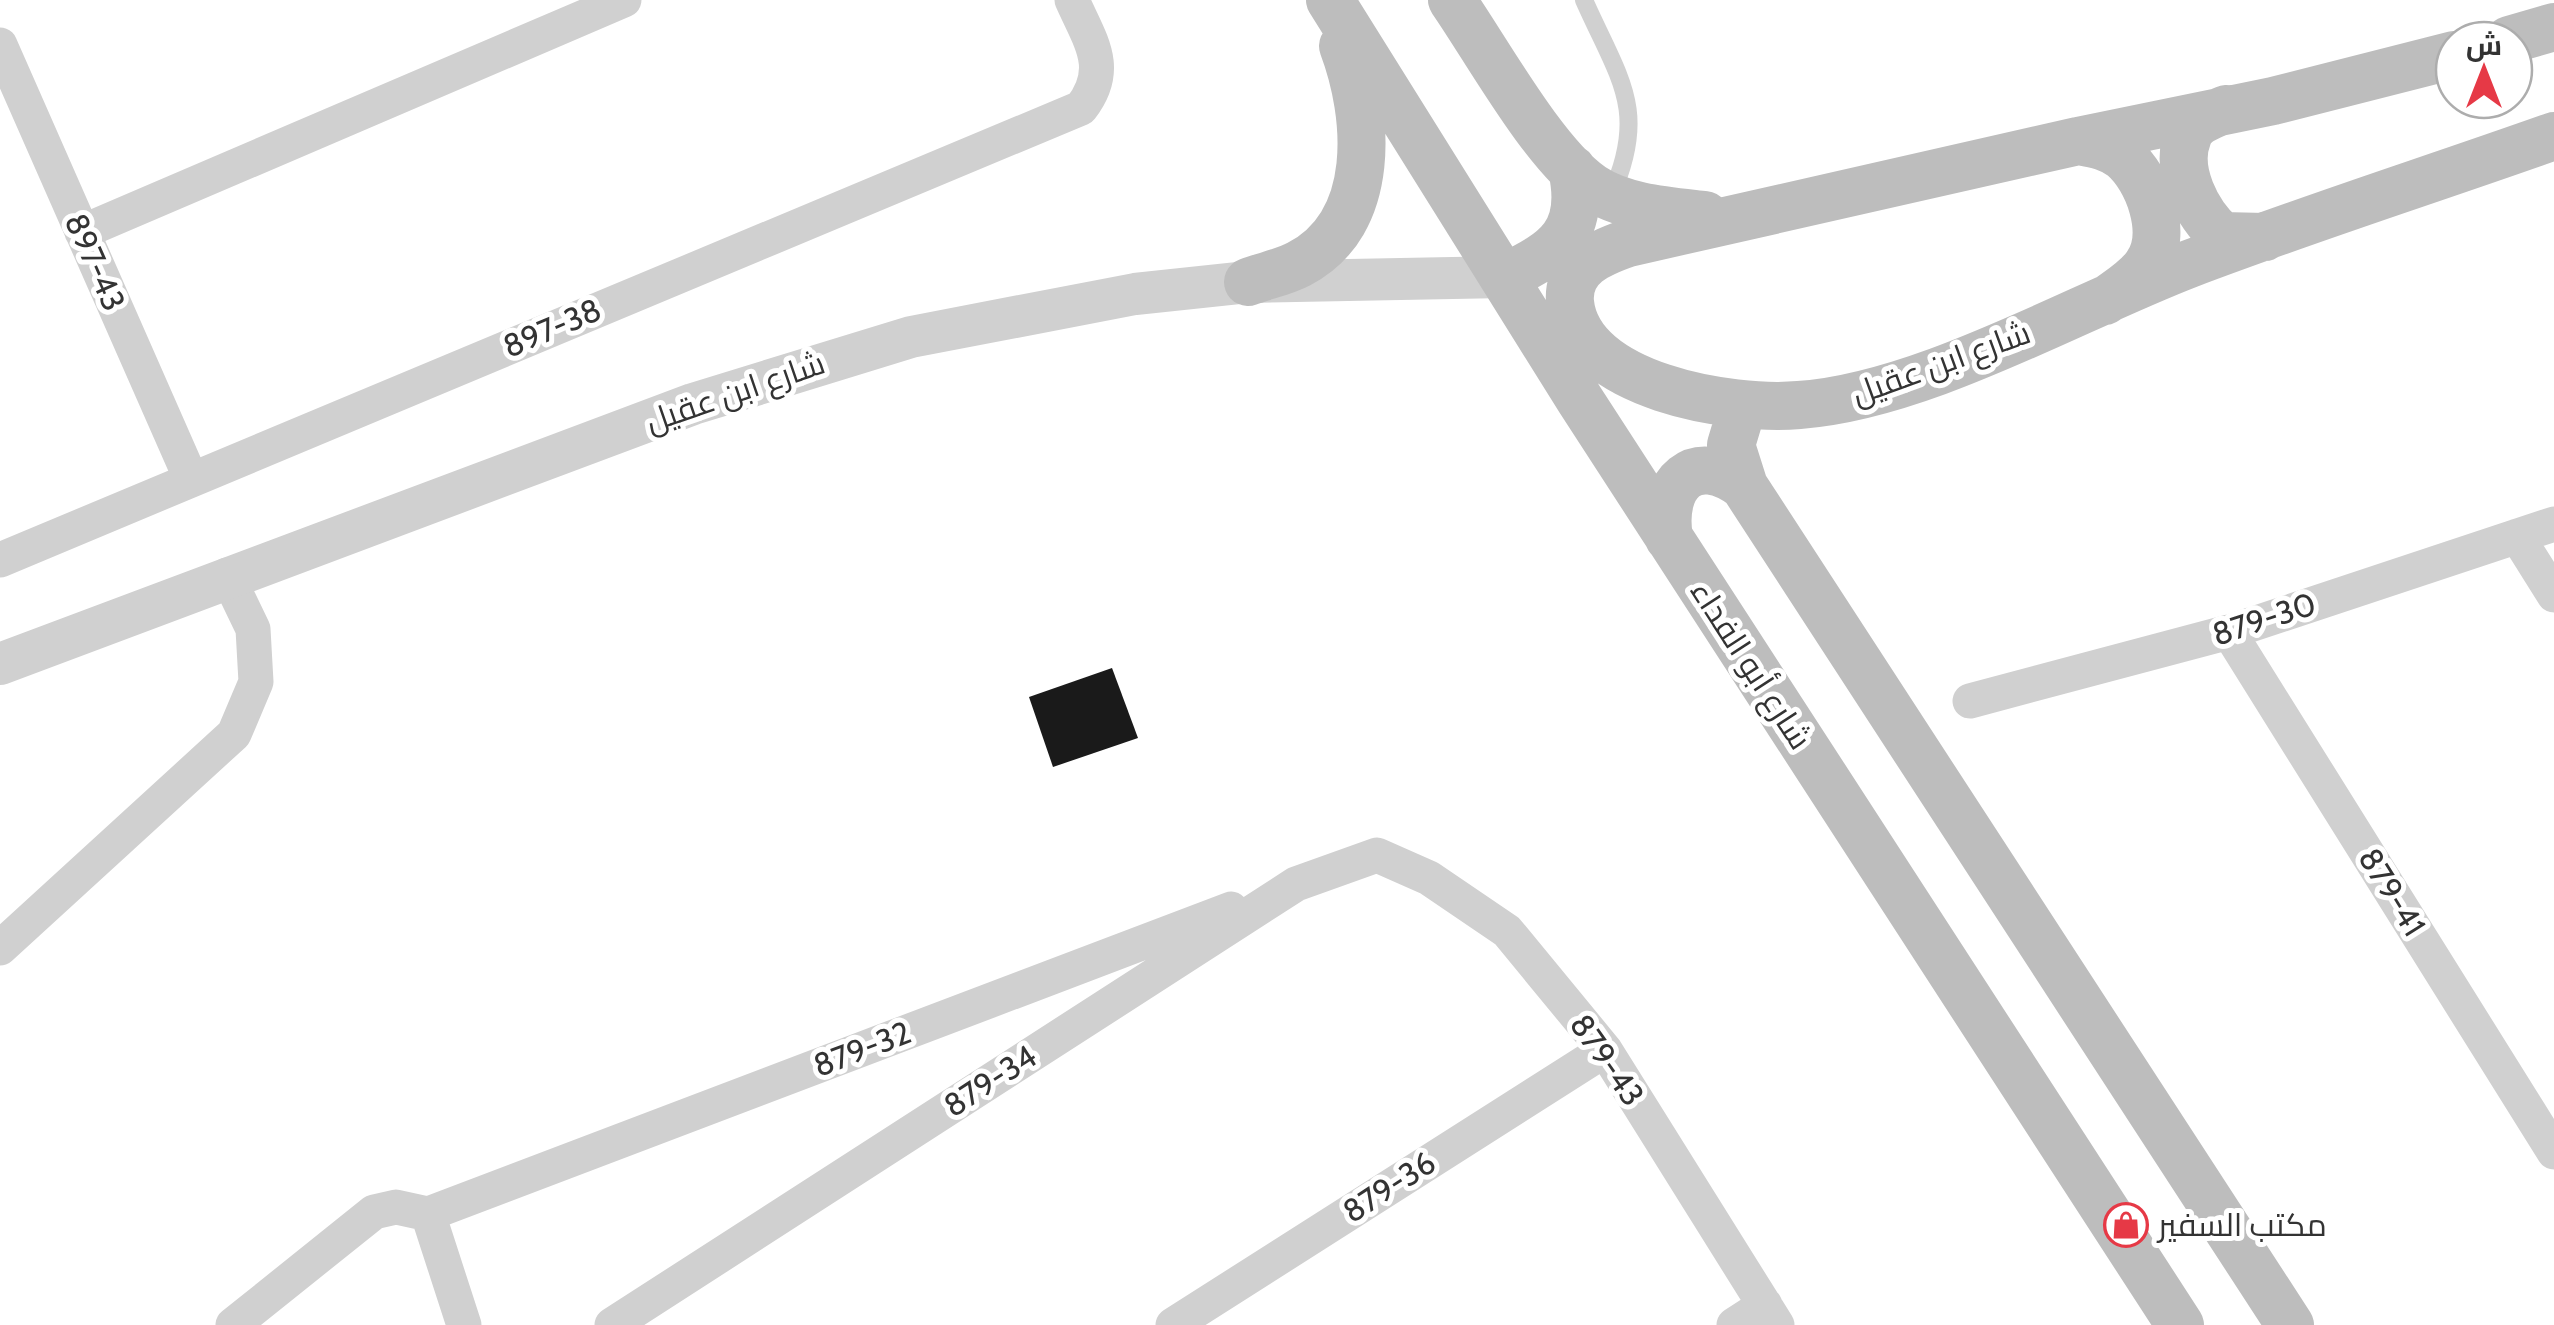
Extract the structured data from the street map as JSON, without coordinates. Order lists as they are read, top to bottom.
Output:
{
  "streets": {
    "main road": ["شارع ابن عقيل", "شارع أبو الفداء"],
    "street": [
      "897-43",
      "897-38",
      "879-30",
      "879-41",
      "879-32",
      "879-43",
      "879-34",
      "879-36"
    ]
  },
  "crossings": [
    ["897-43", "897-38"],
    ["شارع ابن عقيل", "شارع أبو الفداء"],
    ["879-30", "879-41"],
    ["879-32", "879-34"],
    ["879-43", "879-34"],
    ["879-43", "879-36"]
  ],
  "places": {
    "shop": ["مكتب السفير"]
  },
  "north": "top"
}
